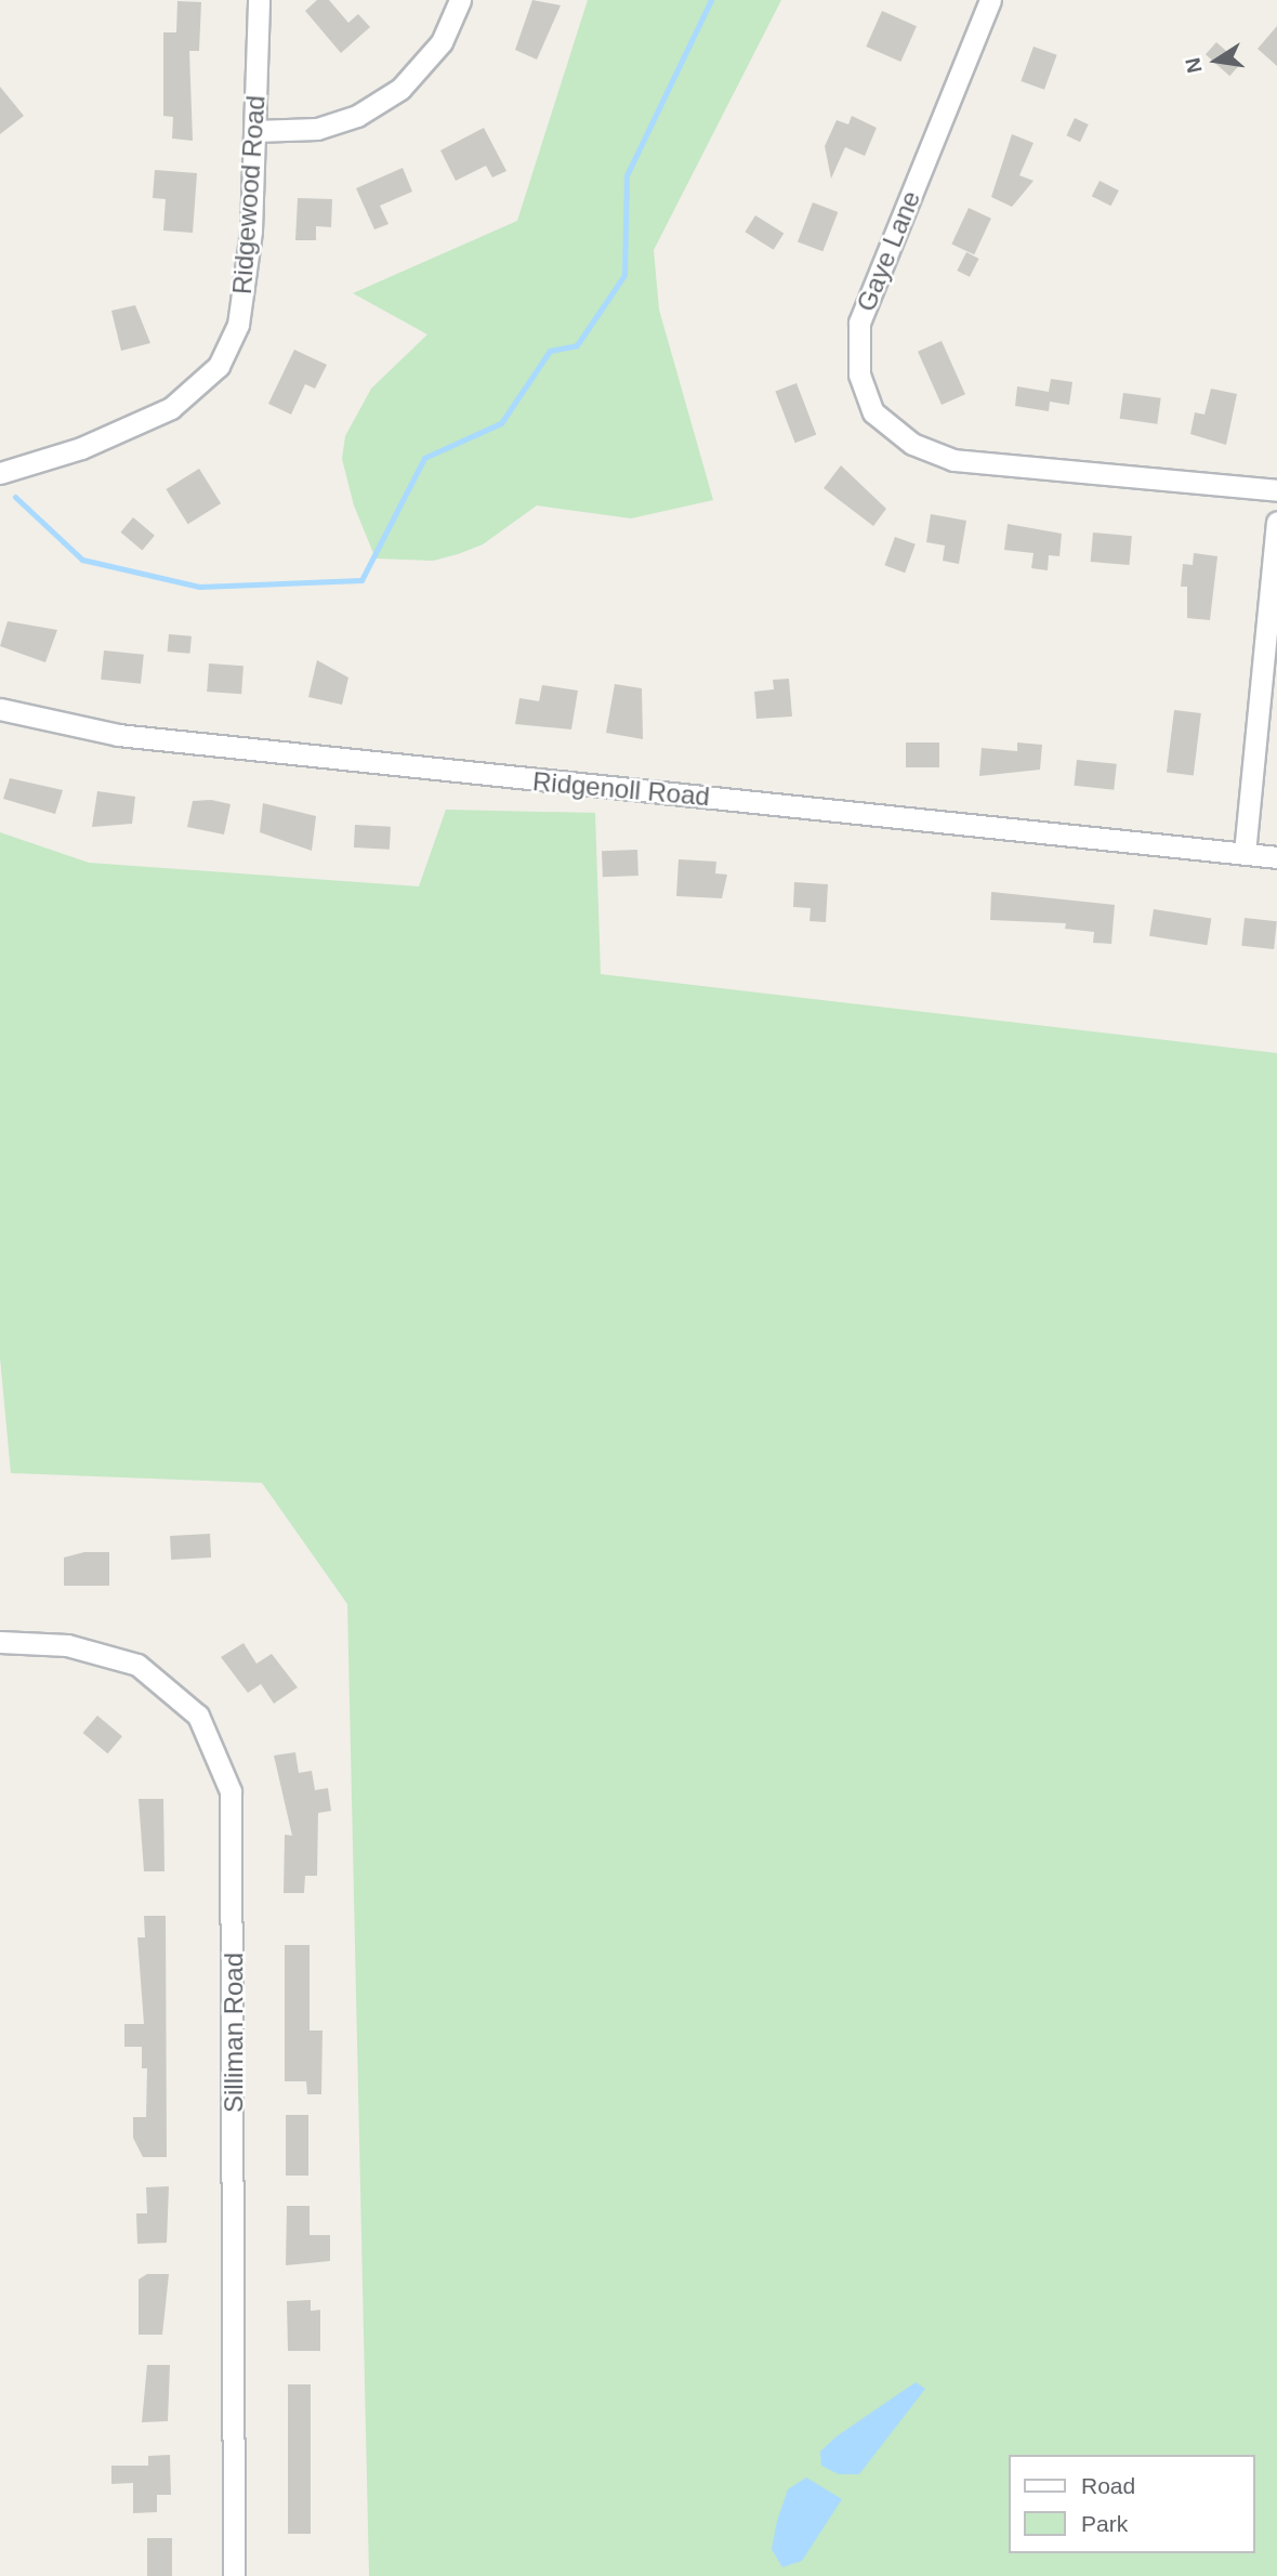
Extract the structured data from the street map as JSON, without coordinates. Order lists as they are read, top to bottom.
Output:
{
  "streets": {
    "street": [
      "Ridgewood Road",
      "Gaye Lane",
      "Ridgenoll Road",
      "Silliman Road"
    ]
  },
  "legend": ["Road", "Park"],
  "north": "left"
}
